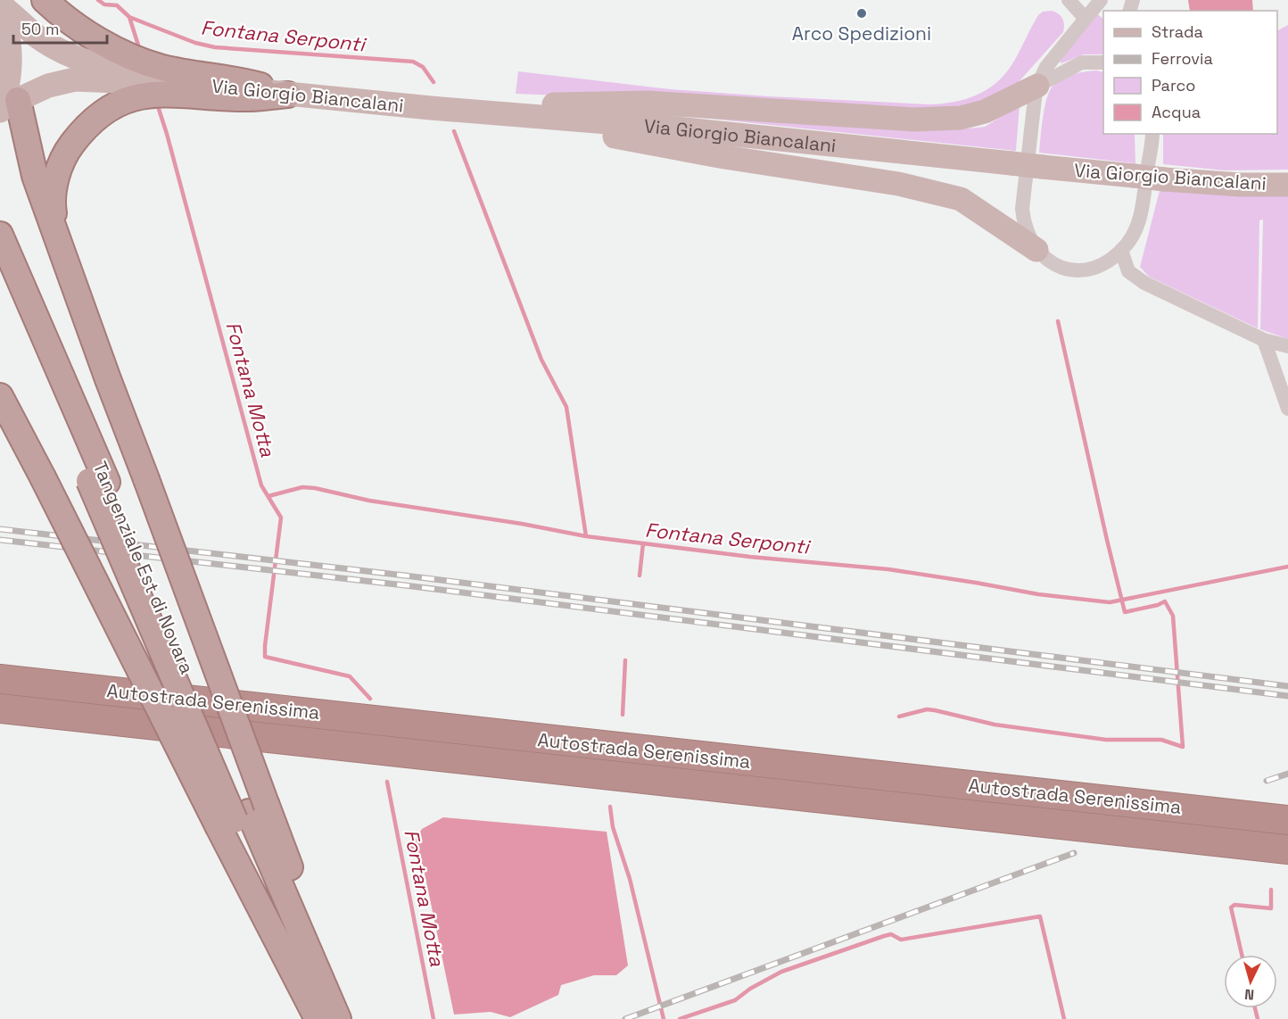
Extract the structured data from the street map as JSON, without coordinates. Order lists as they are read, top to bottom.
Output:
{
  "streets": {
    "highway": ["Tangenziale Est di Novara", "Autostrada Serenissima"],
    "main road": ["Via Giorgio Biancalani"]
  },
  "water": ["Fontana Serponti", "Fontana Motta"],
  "places": ["Arco Spedizioni"],
  "legend": [
    "Strada",
    "Ferrovia",
    "Parco",
    "Acqua"
  ],
  "scale_bar": "50 m",
  "north": "bottom"
}
